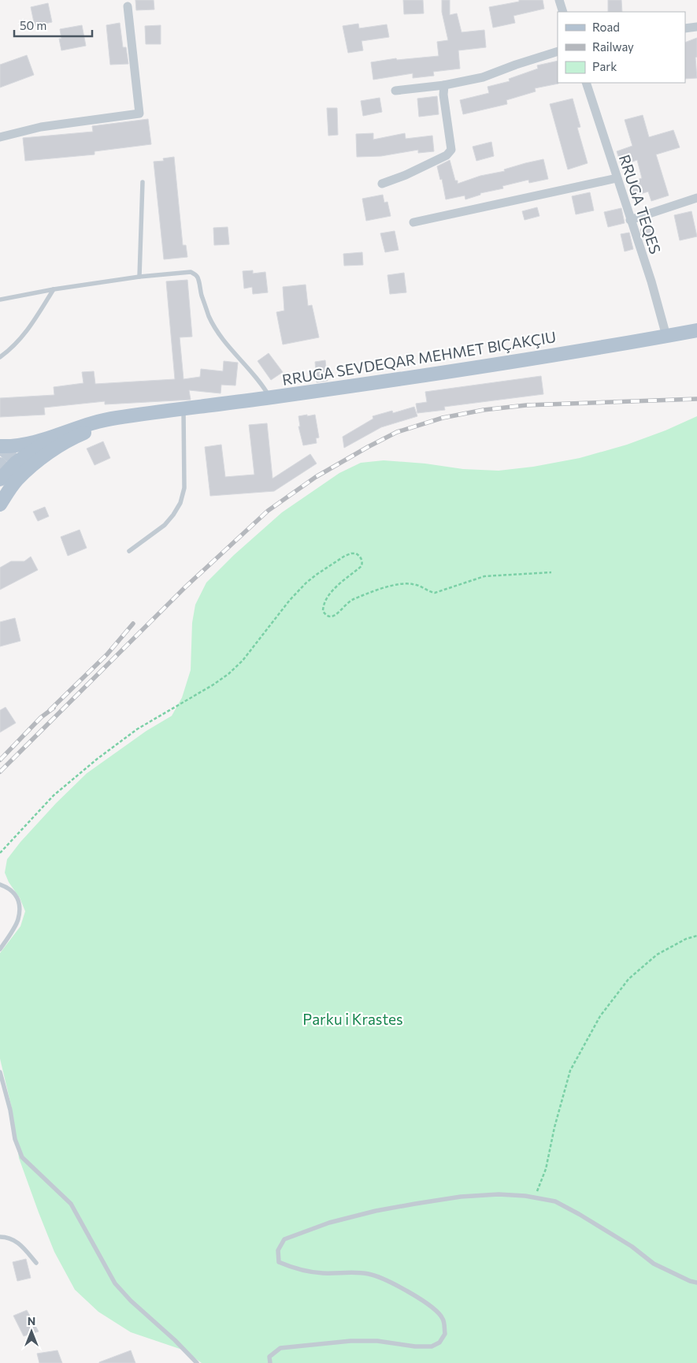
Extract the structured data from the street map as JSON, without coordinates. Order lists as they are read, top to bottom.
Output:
{
  "streets": {
    "main road": ["RRUGA SEVDEQAR MEHMET BIÇAKÇIU"],
    "street": ["RRUGA TEQES"]
  },
  "crossings": [
    ["RRUGA TEQES", "RRUGA SEVDEQAR MEHMET BIÇAKÇIU"]
  ],
  "parks": ["Parku i Krastes"],
  "legend": ["Road", "Railway", "Park"],
  "scale_bar": "50 m",
  "north": "top"
}
